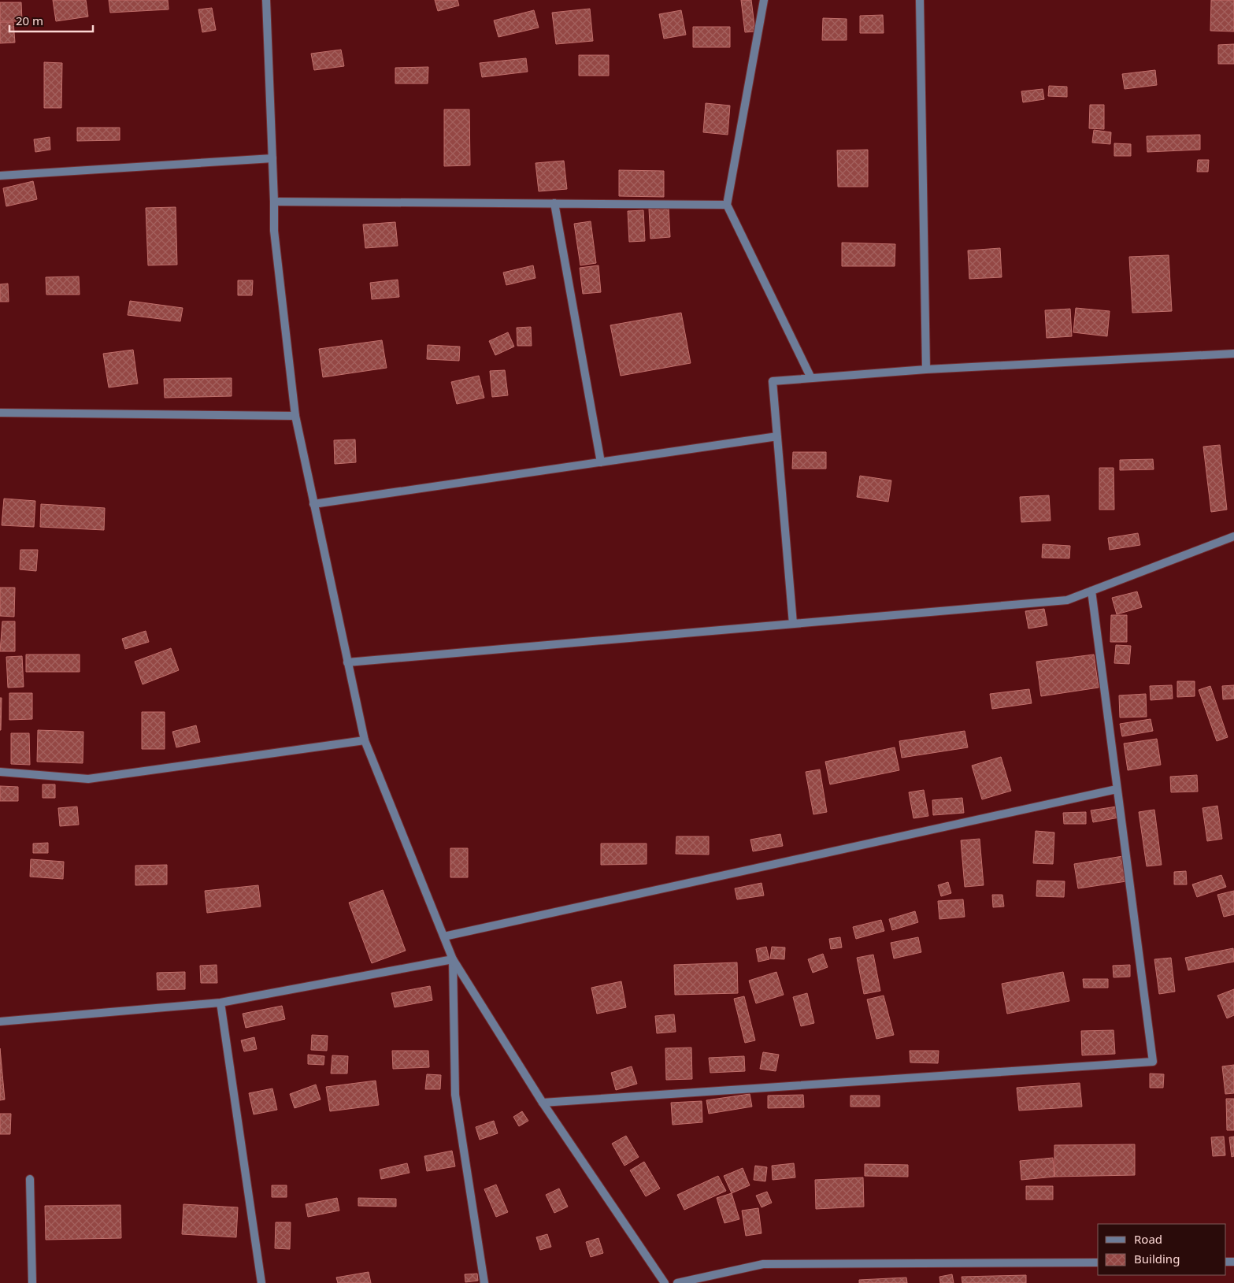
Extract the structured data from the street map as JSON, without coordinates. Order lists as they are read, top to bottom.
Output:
{
  "legend": ["Road", "Building"],
  "scale_bar": "20 m"
}
